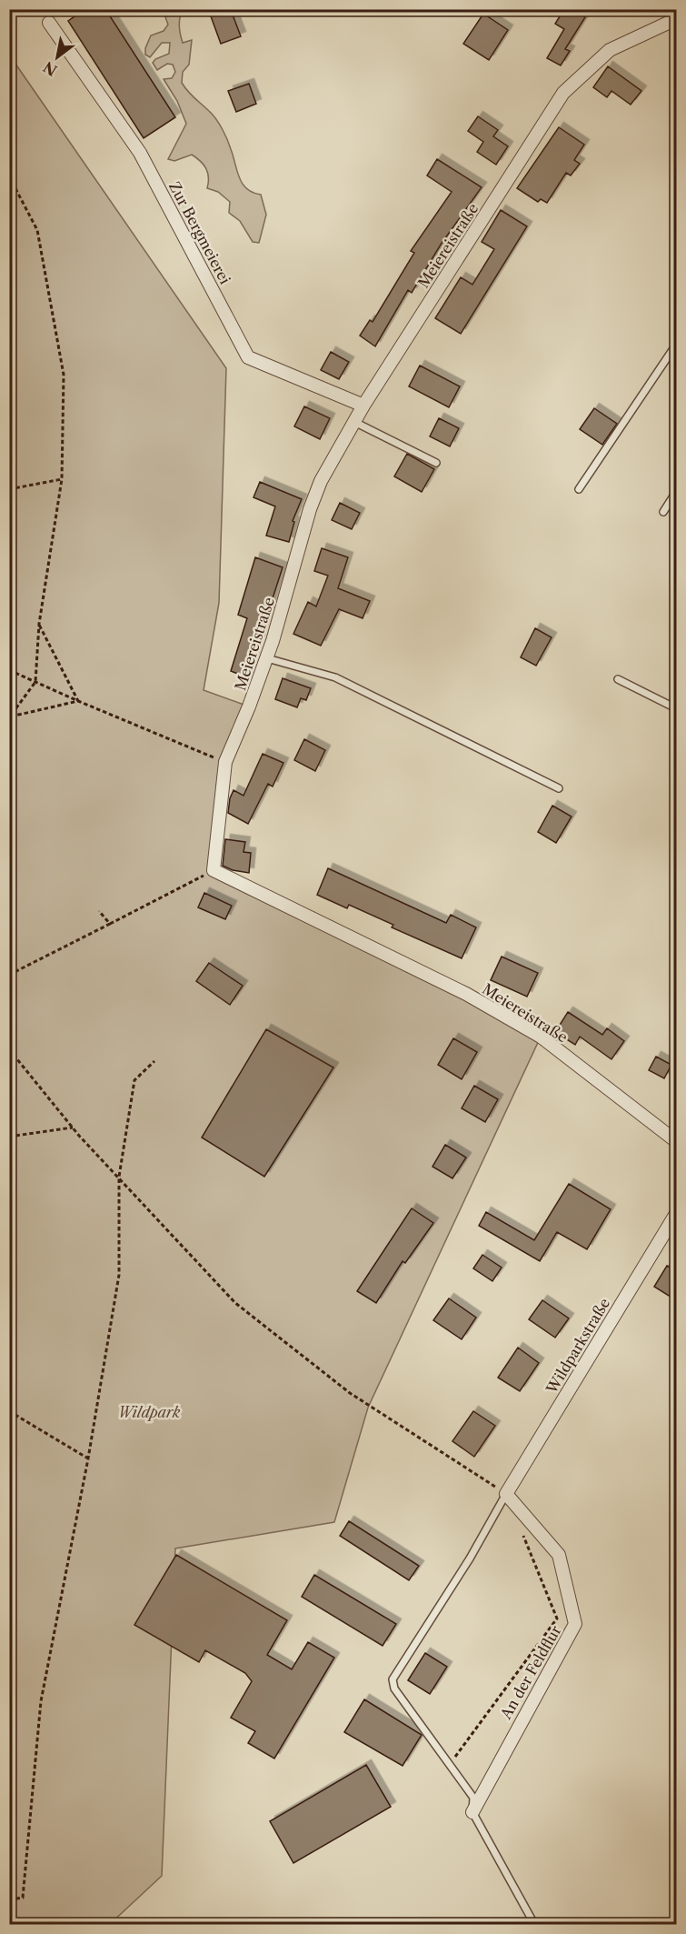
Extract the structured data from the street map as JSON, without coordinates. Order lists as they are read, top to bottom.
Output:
{
  "streets": {
    "street": [
      "Zur Bergmeierei",
      "Meiereistraße",
      "Wildparkstraße",
      "An der Feldflur"
    ]
  },
  "crossings": [
    ["Zur Bergmeierei", "Meiereistraße"],
    ["Wildparkstraße", "An der Feldflur"]
  ],
  "parks": ["Wildpark"],
  "north": "bottom left"
}
